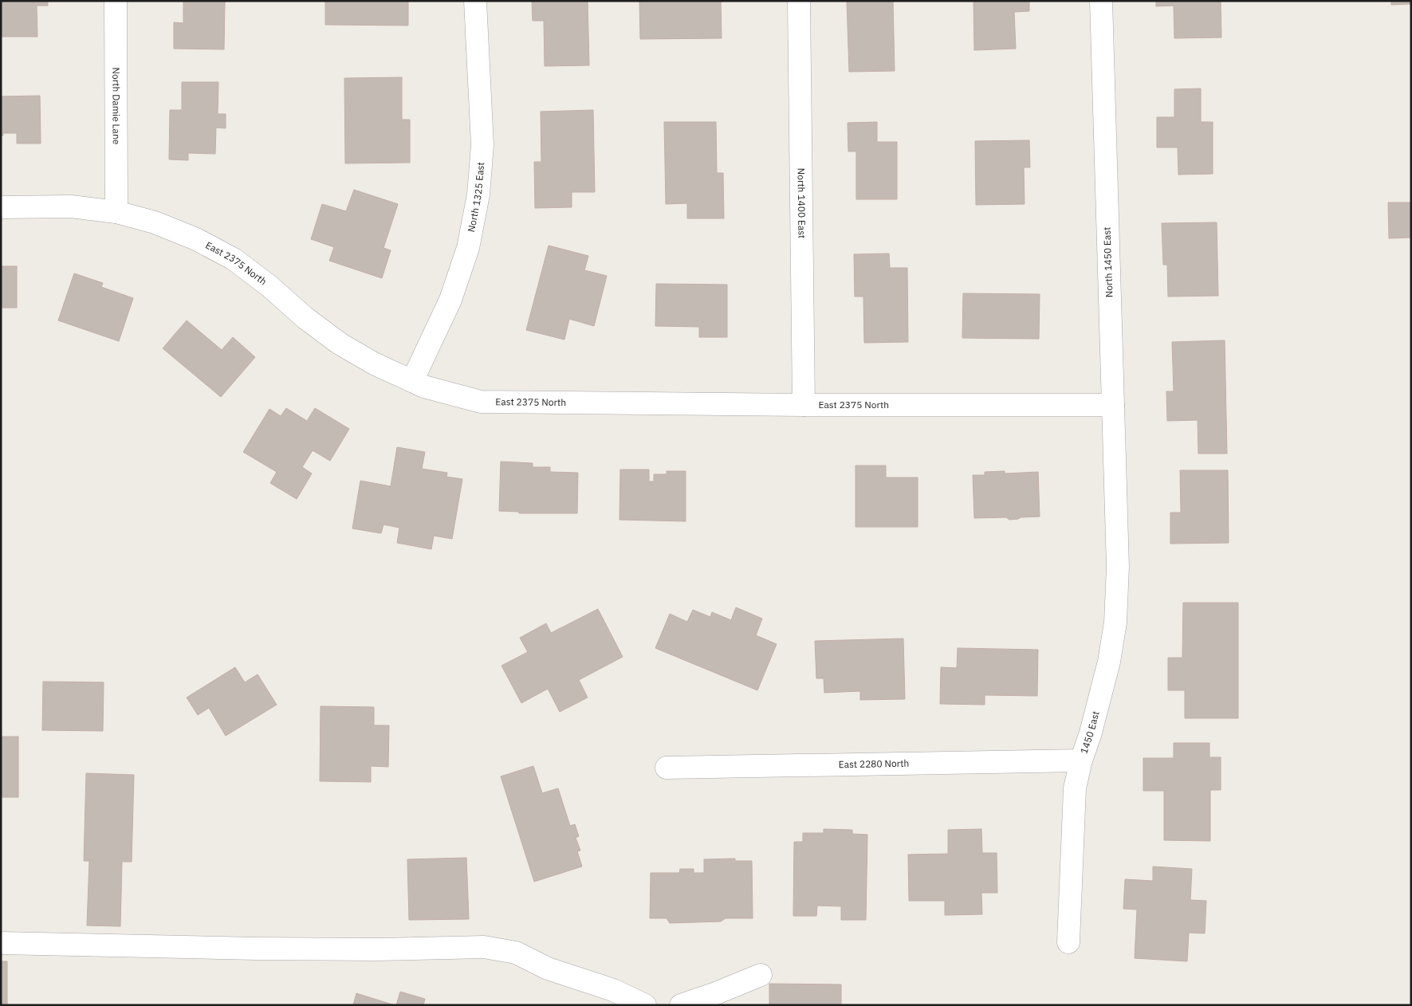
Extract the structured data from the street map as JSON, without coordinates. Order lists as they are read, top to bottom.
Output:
{
  "streets": {
    "street": [
      "North Damie Lane",
      "North 1325 East",
      "North 1400 East",
      "North 1450 East",
      "East 2375 North",
      "1450 East",
      "East 2280 North"
    ]
  },
  "crossings": [
    ["North Damie Lane", "East 2375 North"],
    ["North 1325 East", "East 2375 North"],
    ["North 1400 East", "East 2375 North"],
    ["North 1450 East", "East 2375 North"],
    ["North 1450 East", "1450 East"],
    ["1450 East", "East 2280 North"]
  ]
}
